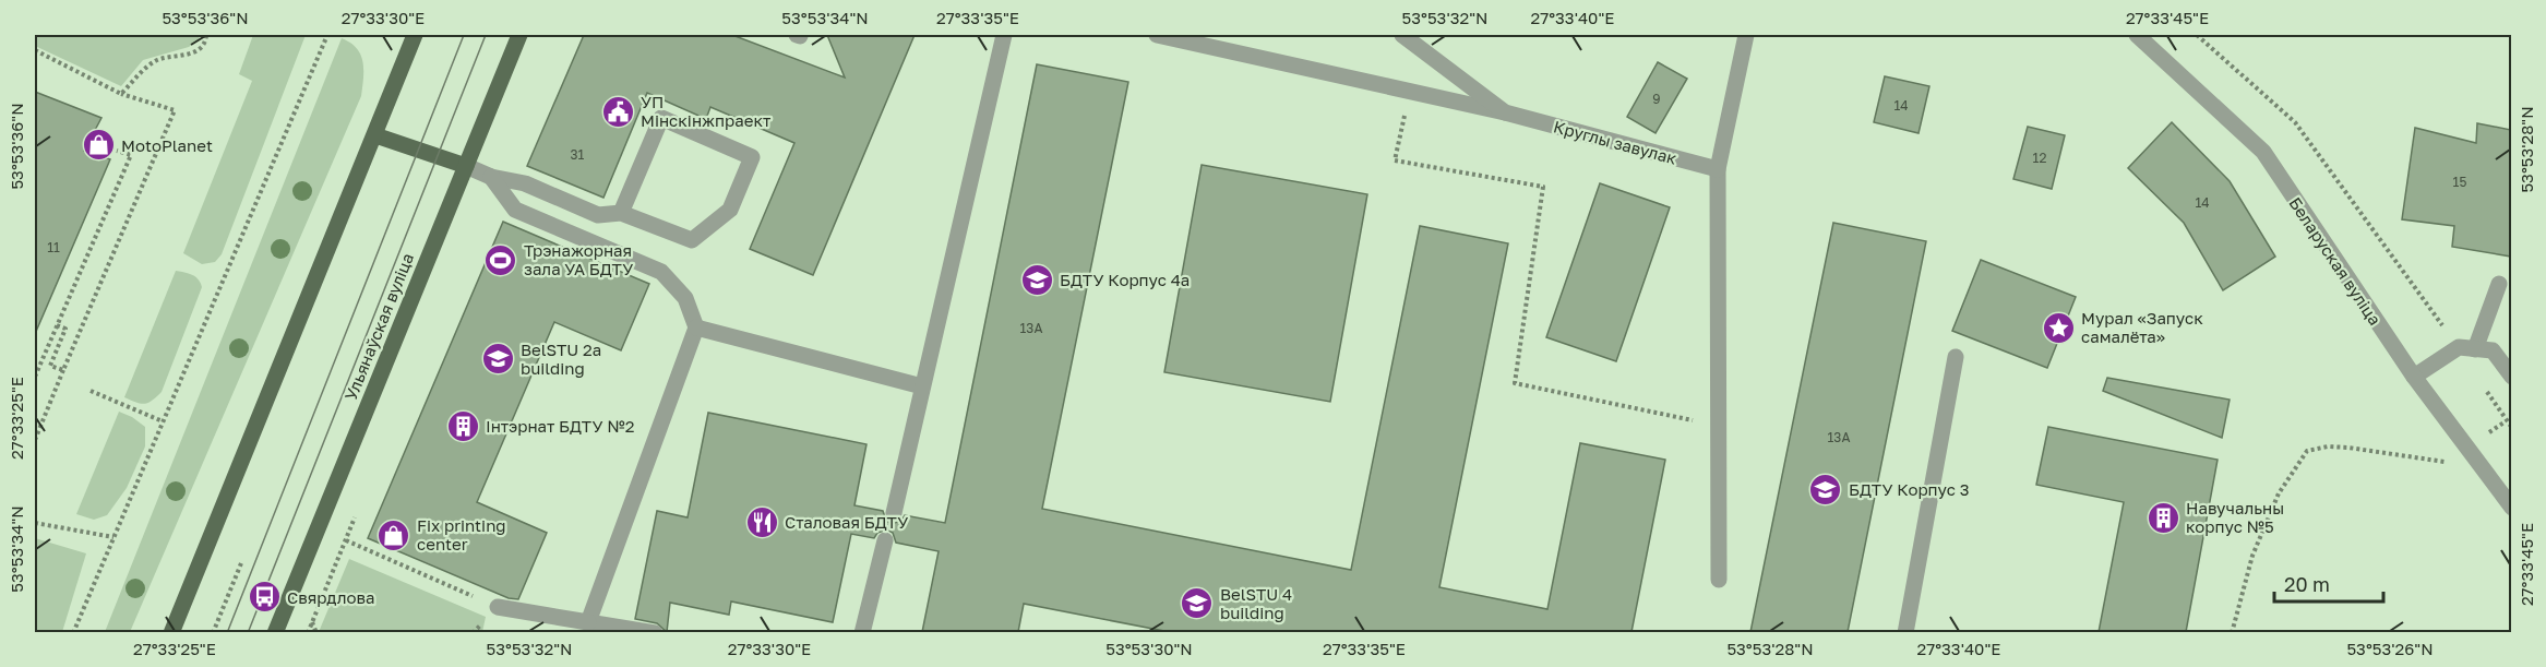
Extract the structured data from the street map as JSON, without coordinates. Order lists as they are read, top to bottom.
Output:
{
  "streets": {
    "main road": ["Ульянаўская вуліца"],
    "street": ["Круглы завулак", "Беларуская вуліца"]
  },
  "places": {
    "public building": ["УП Мінскінжпраект"],
    "shop": ["MotoPlanet", "Fix printing center"],
    "sports": ["Трэнажорная зала УА БДТУ"],
    "school or university": [
      "БДТУ Корпус 4а",
      "BelSTU 2a building",
      "БДТУ Корпус 3",
      "BelSTU 4 building"
    ],
    "place": ["Мурал «Запуск самалёта»"],
    "building": ["Інтэрнат БДТУ №2", "Навучальны корпус №5"],
    "restaurant": ["Сталовая БДТУ"],
    "bus stop": ["Свярдлова"]
  },
  "house_numbers": [
    "9",
    "14",
    "31",
    "12",
    "15",
    "14",
    "11",
    "13А",
    "13А"
  ],
  "scale_bar": "20 m",
  "coordinates": [
    "53°53'36\"N",
    "27°33'30\"E",
    "53°53'34\"N",
    "27°33'35\"E",
    "53°53'32\"N",
    "27°33'40\"E",
    "27°33'45\"E",
    "53°53'28\"N",
    "27°33'25\"E",
    "53°53'30\"N",
    "53°53'26\"N"
  ]
}
